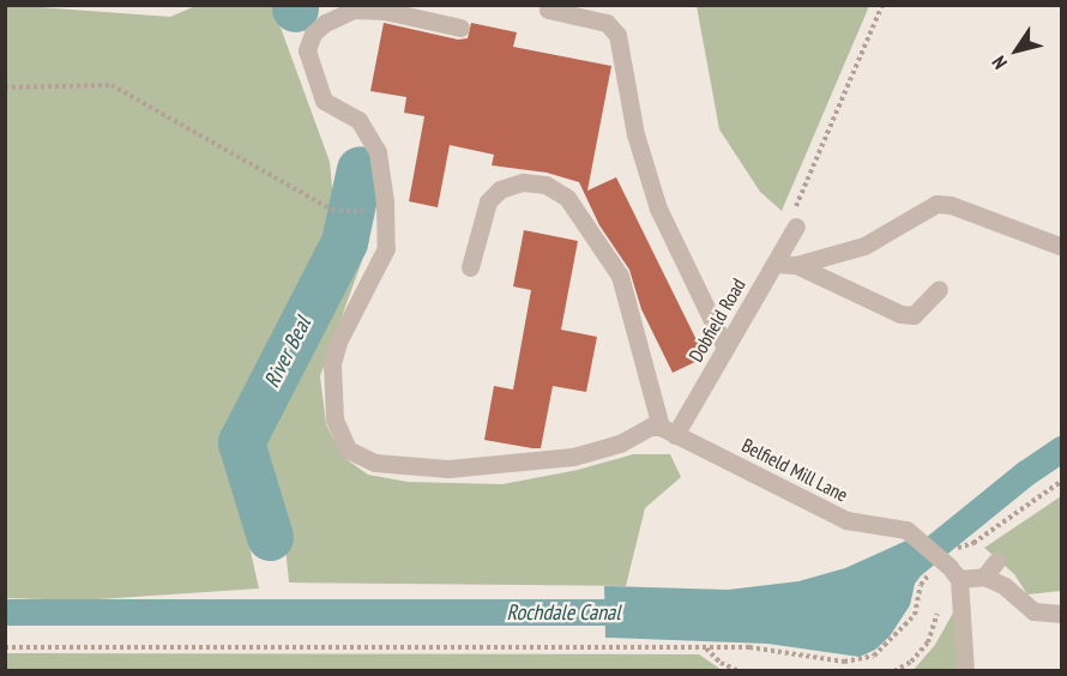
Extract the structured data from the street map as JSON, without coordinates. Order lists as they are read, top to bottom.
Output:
{
  "streets": {
    "street": ["Dobfield Road", "Belfield Mill Lane"]
  },
  "crossings": [
    ["Dobfield Road", "Belfield Mill Lane"]
  ],
  "water": ["River Beal", "Rochdale Canal"],
  "north": "bottom left"
}
